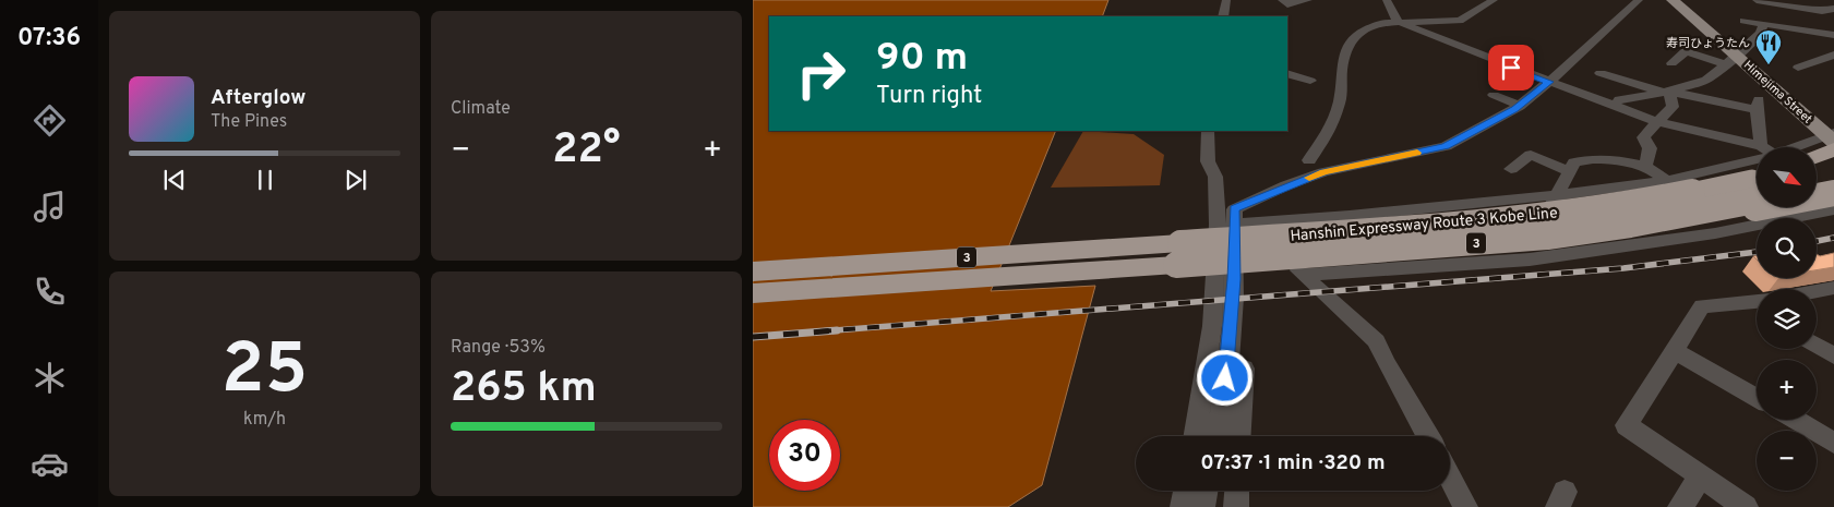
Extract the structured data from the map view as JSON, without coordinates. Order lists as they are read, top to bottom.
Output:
{
  "streets": {
    "highway": ["Hanshin Expressway Route 3 Kobe Line", "3"],
    "main road": ["Himejima Street"]
  },
  "crossings": [
    ["Hanshin Expressway Route 3 Kobe Line", "3"]
  ],
  "places": {
    "restaurant": ["寿司ひょうたん"]
  },
  "north": "bottom right",
  "page": {
    "tabs": "07:36",
    "tile": [
      "Climate",
      ["25", "km/h"],
      ["Range · 53%", "265 km"]
    ],
    "turn": ["90 m", "Turn right"],
    "song": ["Afterglow", "The Pines"],
    "heat": ["−", "22°", "+"],
    "map_buttons": ["+", "−"],
    "limit": "30",
    "trip": "07:37 · 1 min · 320 m"
  }
}
